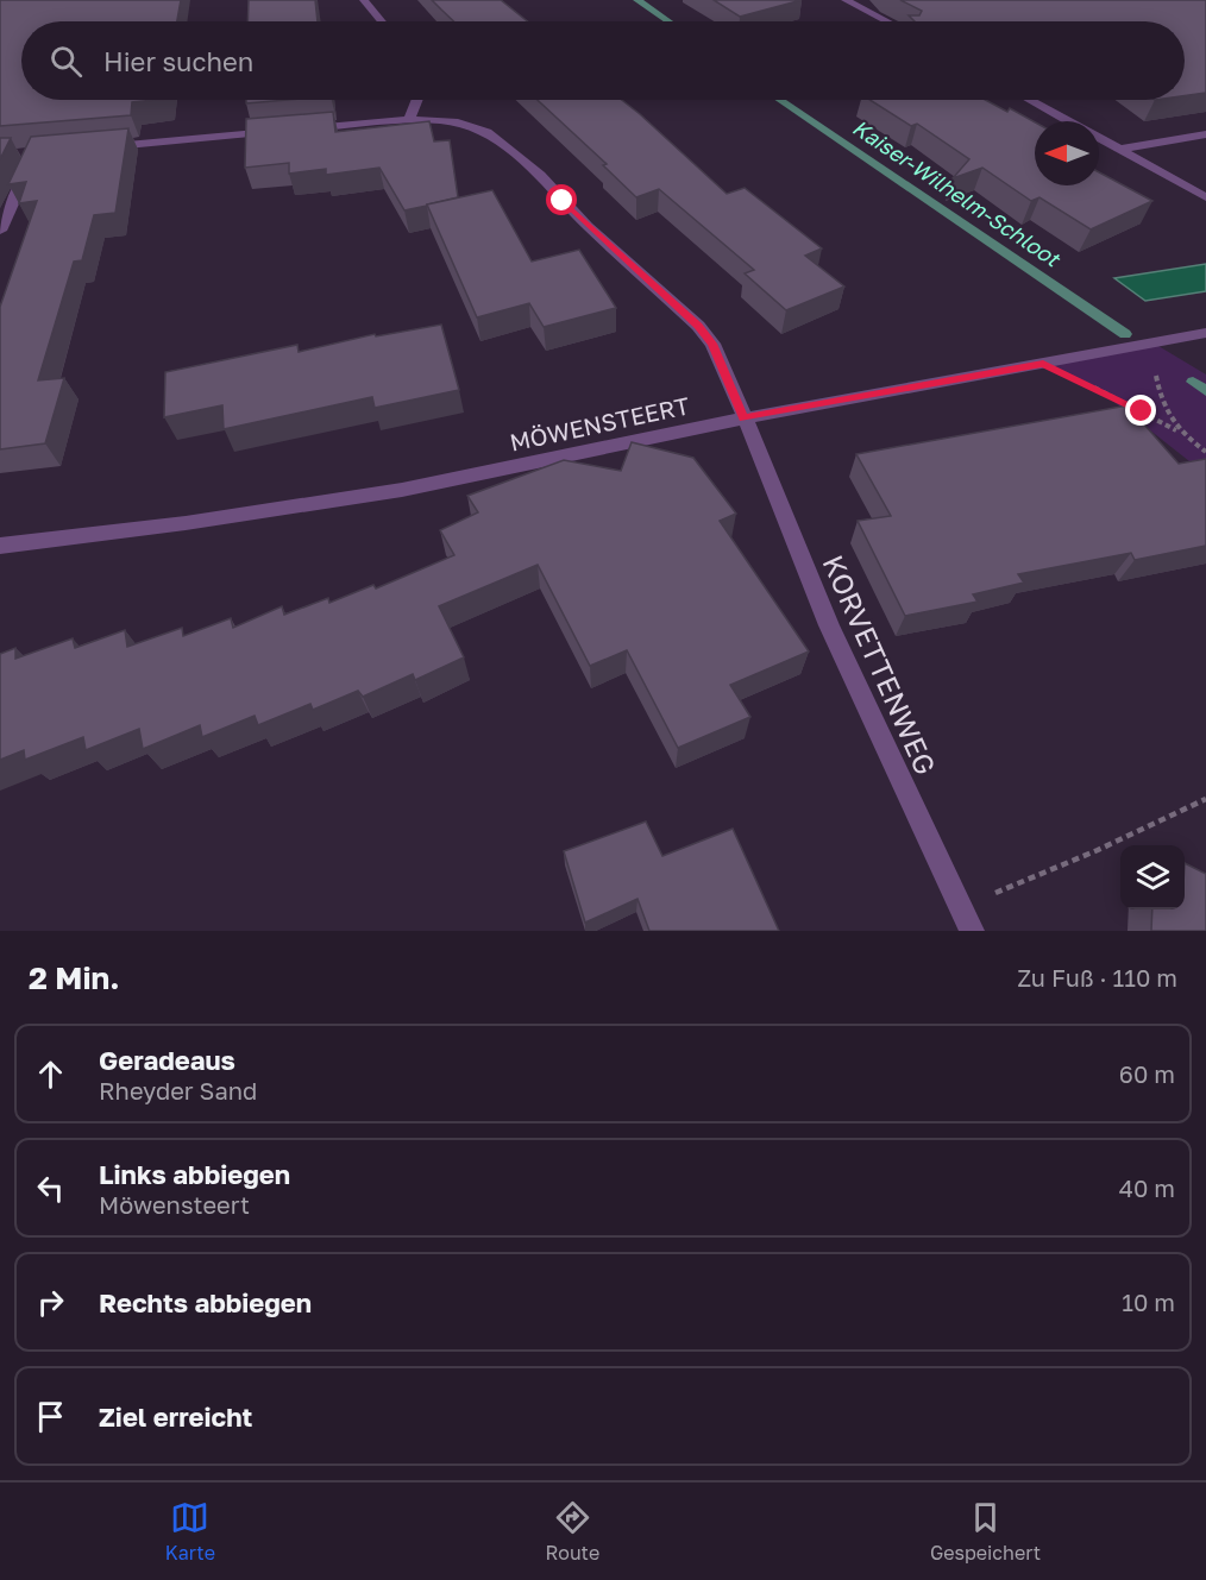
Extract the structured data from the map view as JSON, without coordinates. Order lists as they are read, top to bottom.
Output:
{
  "streets": {
    "street": ["MÖWENSTEERT", "KORVETTENWEG"]
  },
  "crossings": [
    ["MÖWENSTEERT", "KORVETTENWEG"]
  ],
  "water": ["Kaiser-Wilhelm-Schloot"],
  "north": "left",
  "page": {
    "search": "Hier suchen",
    "heading": ["2 Min.", "Zu Fuß · 110 m"],
    "list": [
      ["Geradeaus", "Rheyder Sand", "60 m"],
      ["Links abbiegen", "Möwensteert", "40 m"],
      ["Rechts abbiegen", "10 m"],
      "Ziel erreicht"
    ],
    "nav": ["Karte", "Route", "Gespeichert"]
  }
}
